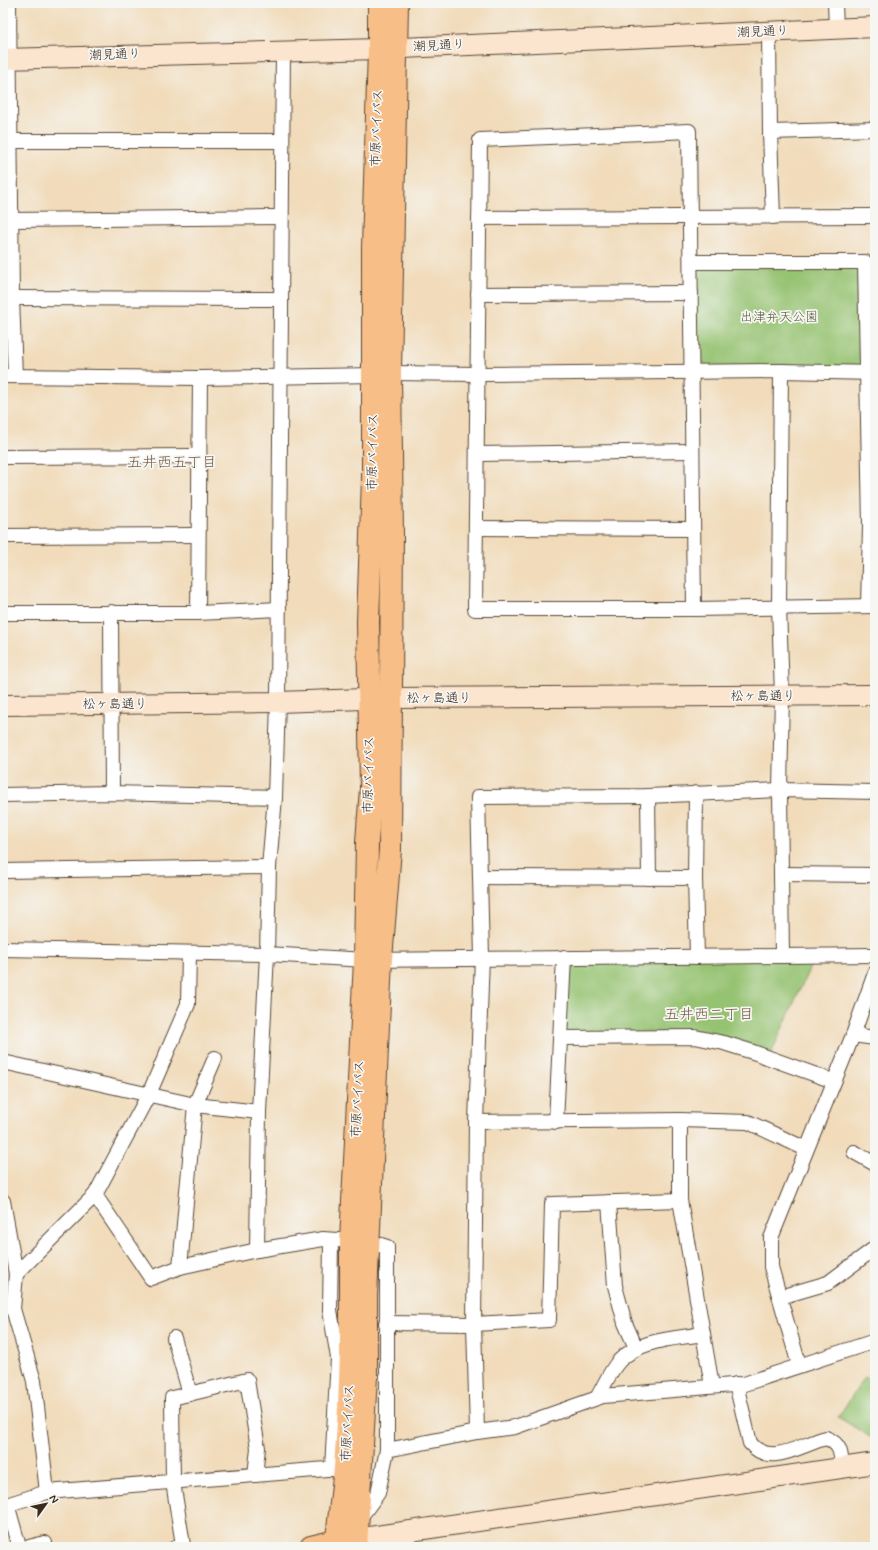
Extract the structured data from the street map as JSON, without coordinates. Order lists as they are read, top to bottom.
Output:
{
  "streets": {
    "main road": ["市原バイパス"],
    "street": ["潮見通り", "松ヶ島通り"]
  },
  "crossings": [
    ["潮見通り", "市原バイパス"],
    ["市原バイパス", "松ヶ島通り"]
  ],
  "districts": ["五井西五丁目", "五井西二丁目"],
  "parks": ["出津弁天公園"],
  "north": "top right"
}
